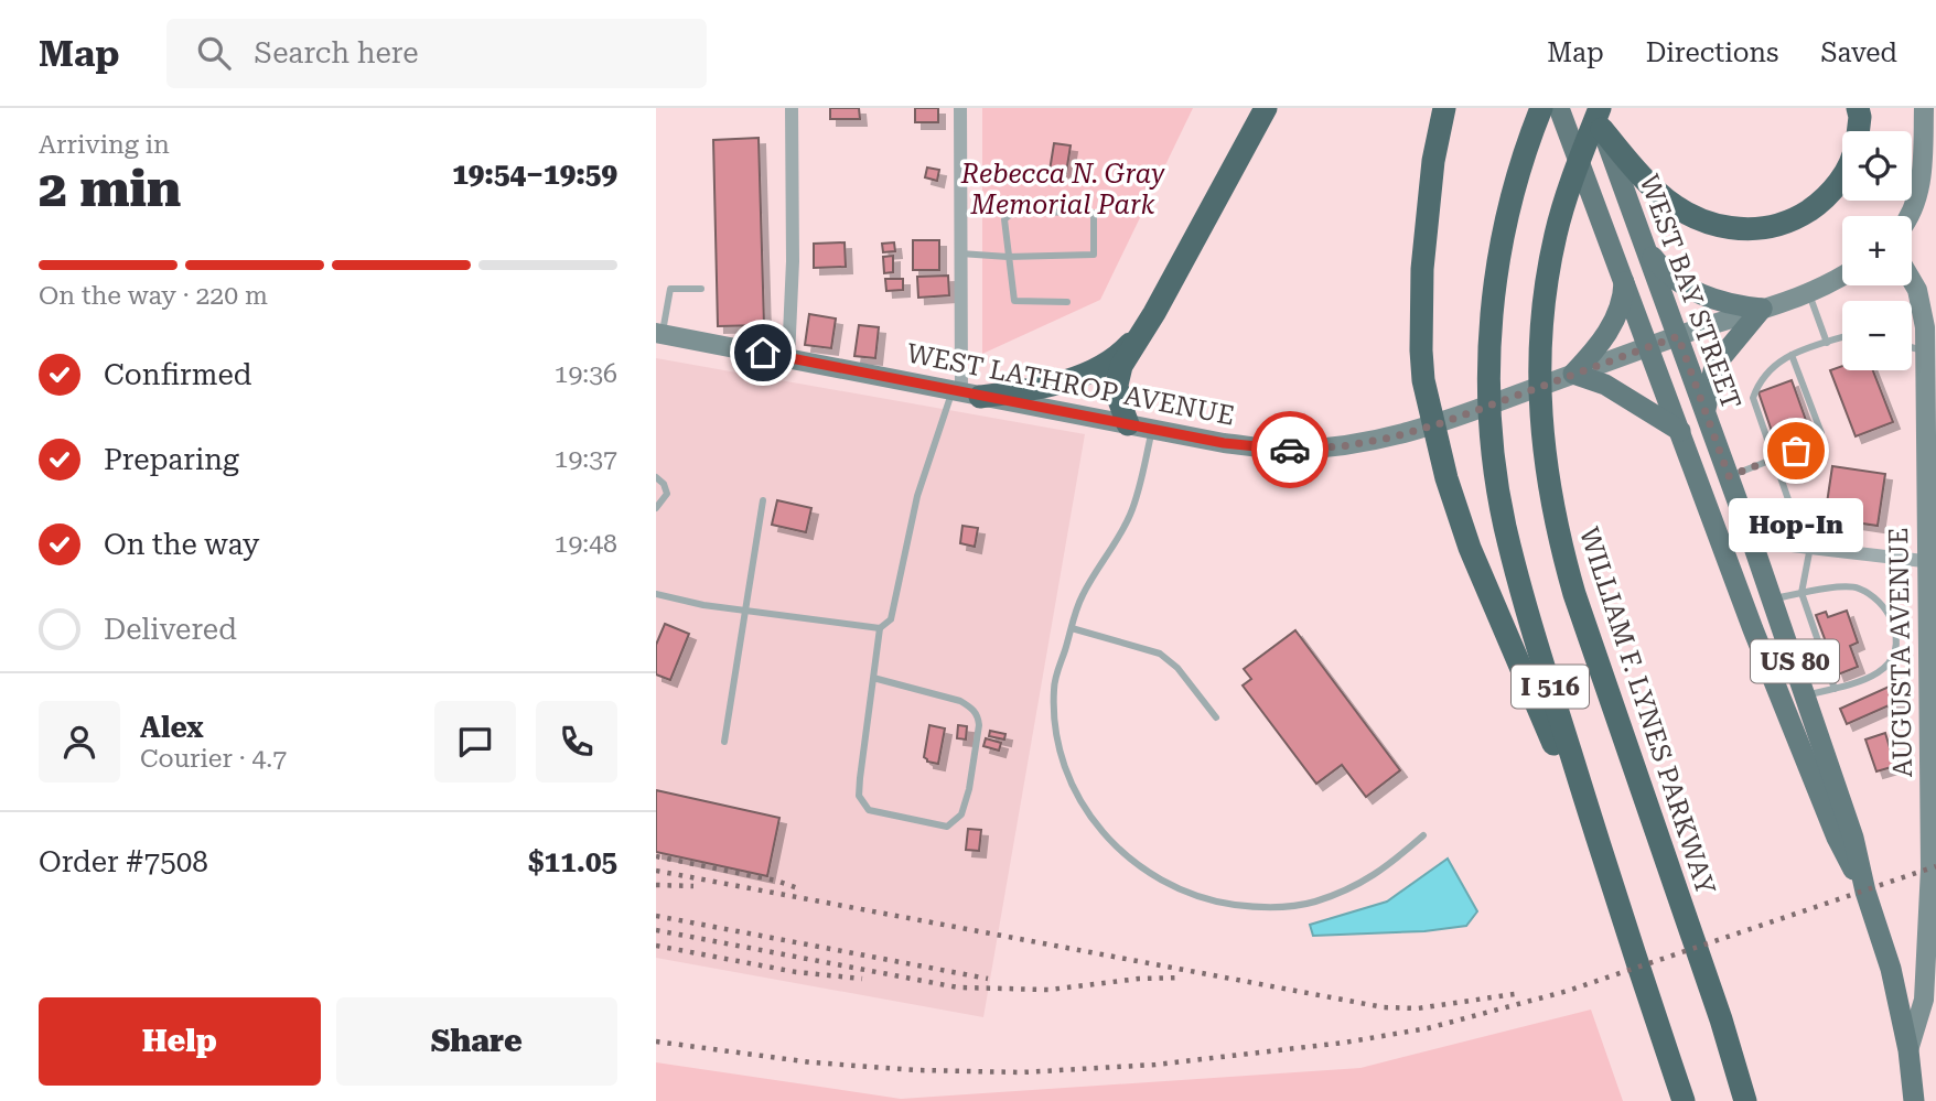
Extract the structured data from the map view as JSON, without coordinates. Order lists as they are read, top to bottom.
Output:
{
  "streets": {
    "highway": ["I 516", "WILLIAM F. LYNES PARKWAY"],
    "main road": [
      "WEST BAY STREET",
      "WEST LATHROP AVENUE",
      "AUGUSTA AVENUE",
      "US 80"
    ]
  },
  "crossings": [
    ["WEST BAY STREET", "WEST LATHROP AVENUE"],
    ["WEST BAY STREET", "AUGUSTA AVENUE"],
    ["WEST BAY STREET", "WILLIAM F. LYNES PARKWAY"]
  ],
  "parks": ["Rebecca N. Gray Memorial Park"],
  "places": ["Hop-In"],
  "page": {
    "header": "Map",
    "search": "Search here",
    "nav": ["Map", "Directions", "Saved"],
    "heading": ["2 min", "Arriving in", "19:54–19:59"],
    "panel": [
      "Alex",
      "Courier · 4.7",
      "Order #7508",
      "$11.05"
    ],
    "map_buttons": ["+", "−"],
    "bar": "On the way · 220 m",
    "list": [
      ["Confirmed", "19:36"],
      ["Preparing", "19:37"],
      ["On the way", "19:48"],
      "Delivered"
    ],
    "bubble": "Hop-In",
    "buttons": ["Help", "Share"]
  }
}
